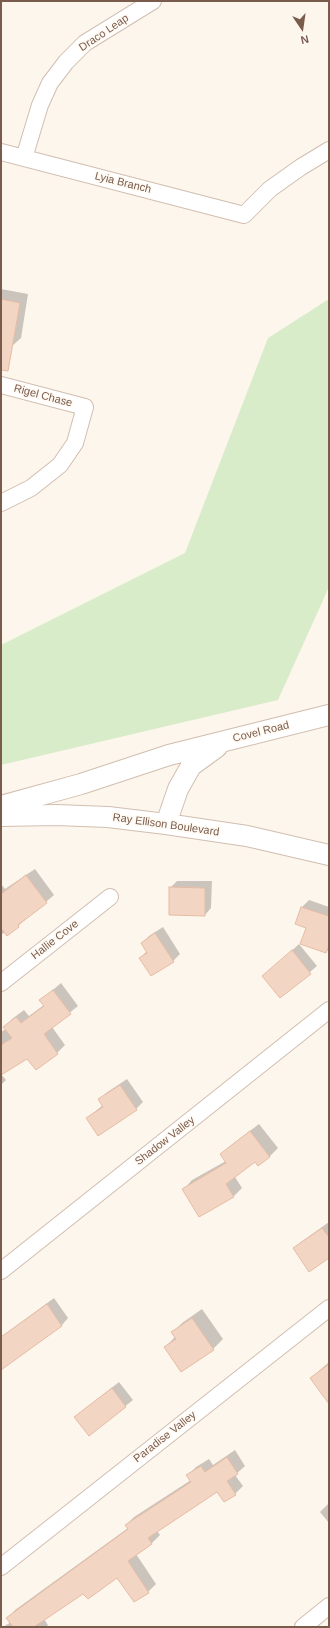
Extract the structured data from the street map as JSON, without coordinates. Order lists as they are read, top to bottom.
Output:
{
  "streets": {
    "street": [
      "Draco Leap",
      "Lyia Branch",
      "Rigel Chase",
      "Covel Road",
      "Ray Ellison Boulevard",
      "Hallie Cove",
      "Shadow Valley",
      "Paradise Valley"
    ]
  },
  "crossings": [
    ["Draco Leap", "Lyia Branch"],
    ["Covel Road", "Ray Ellison Boulevard"]
  ],
  "north": "bottom"
}
